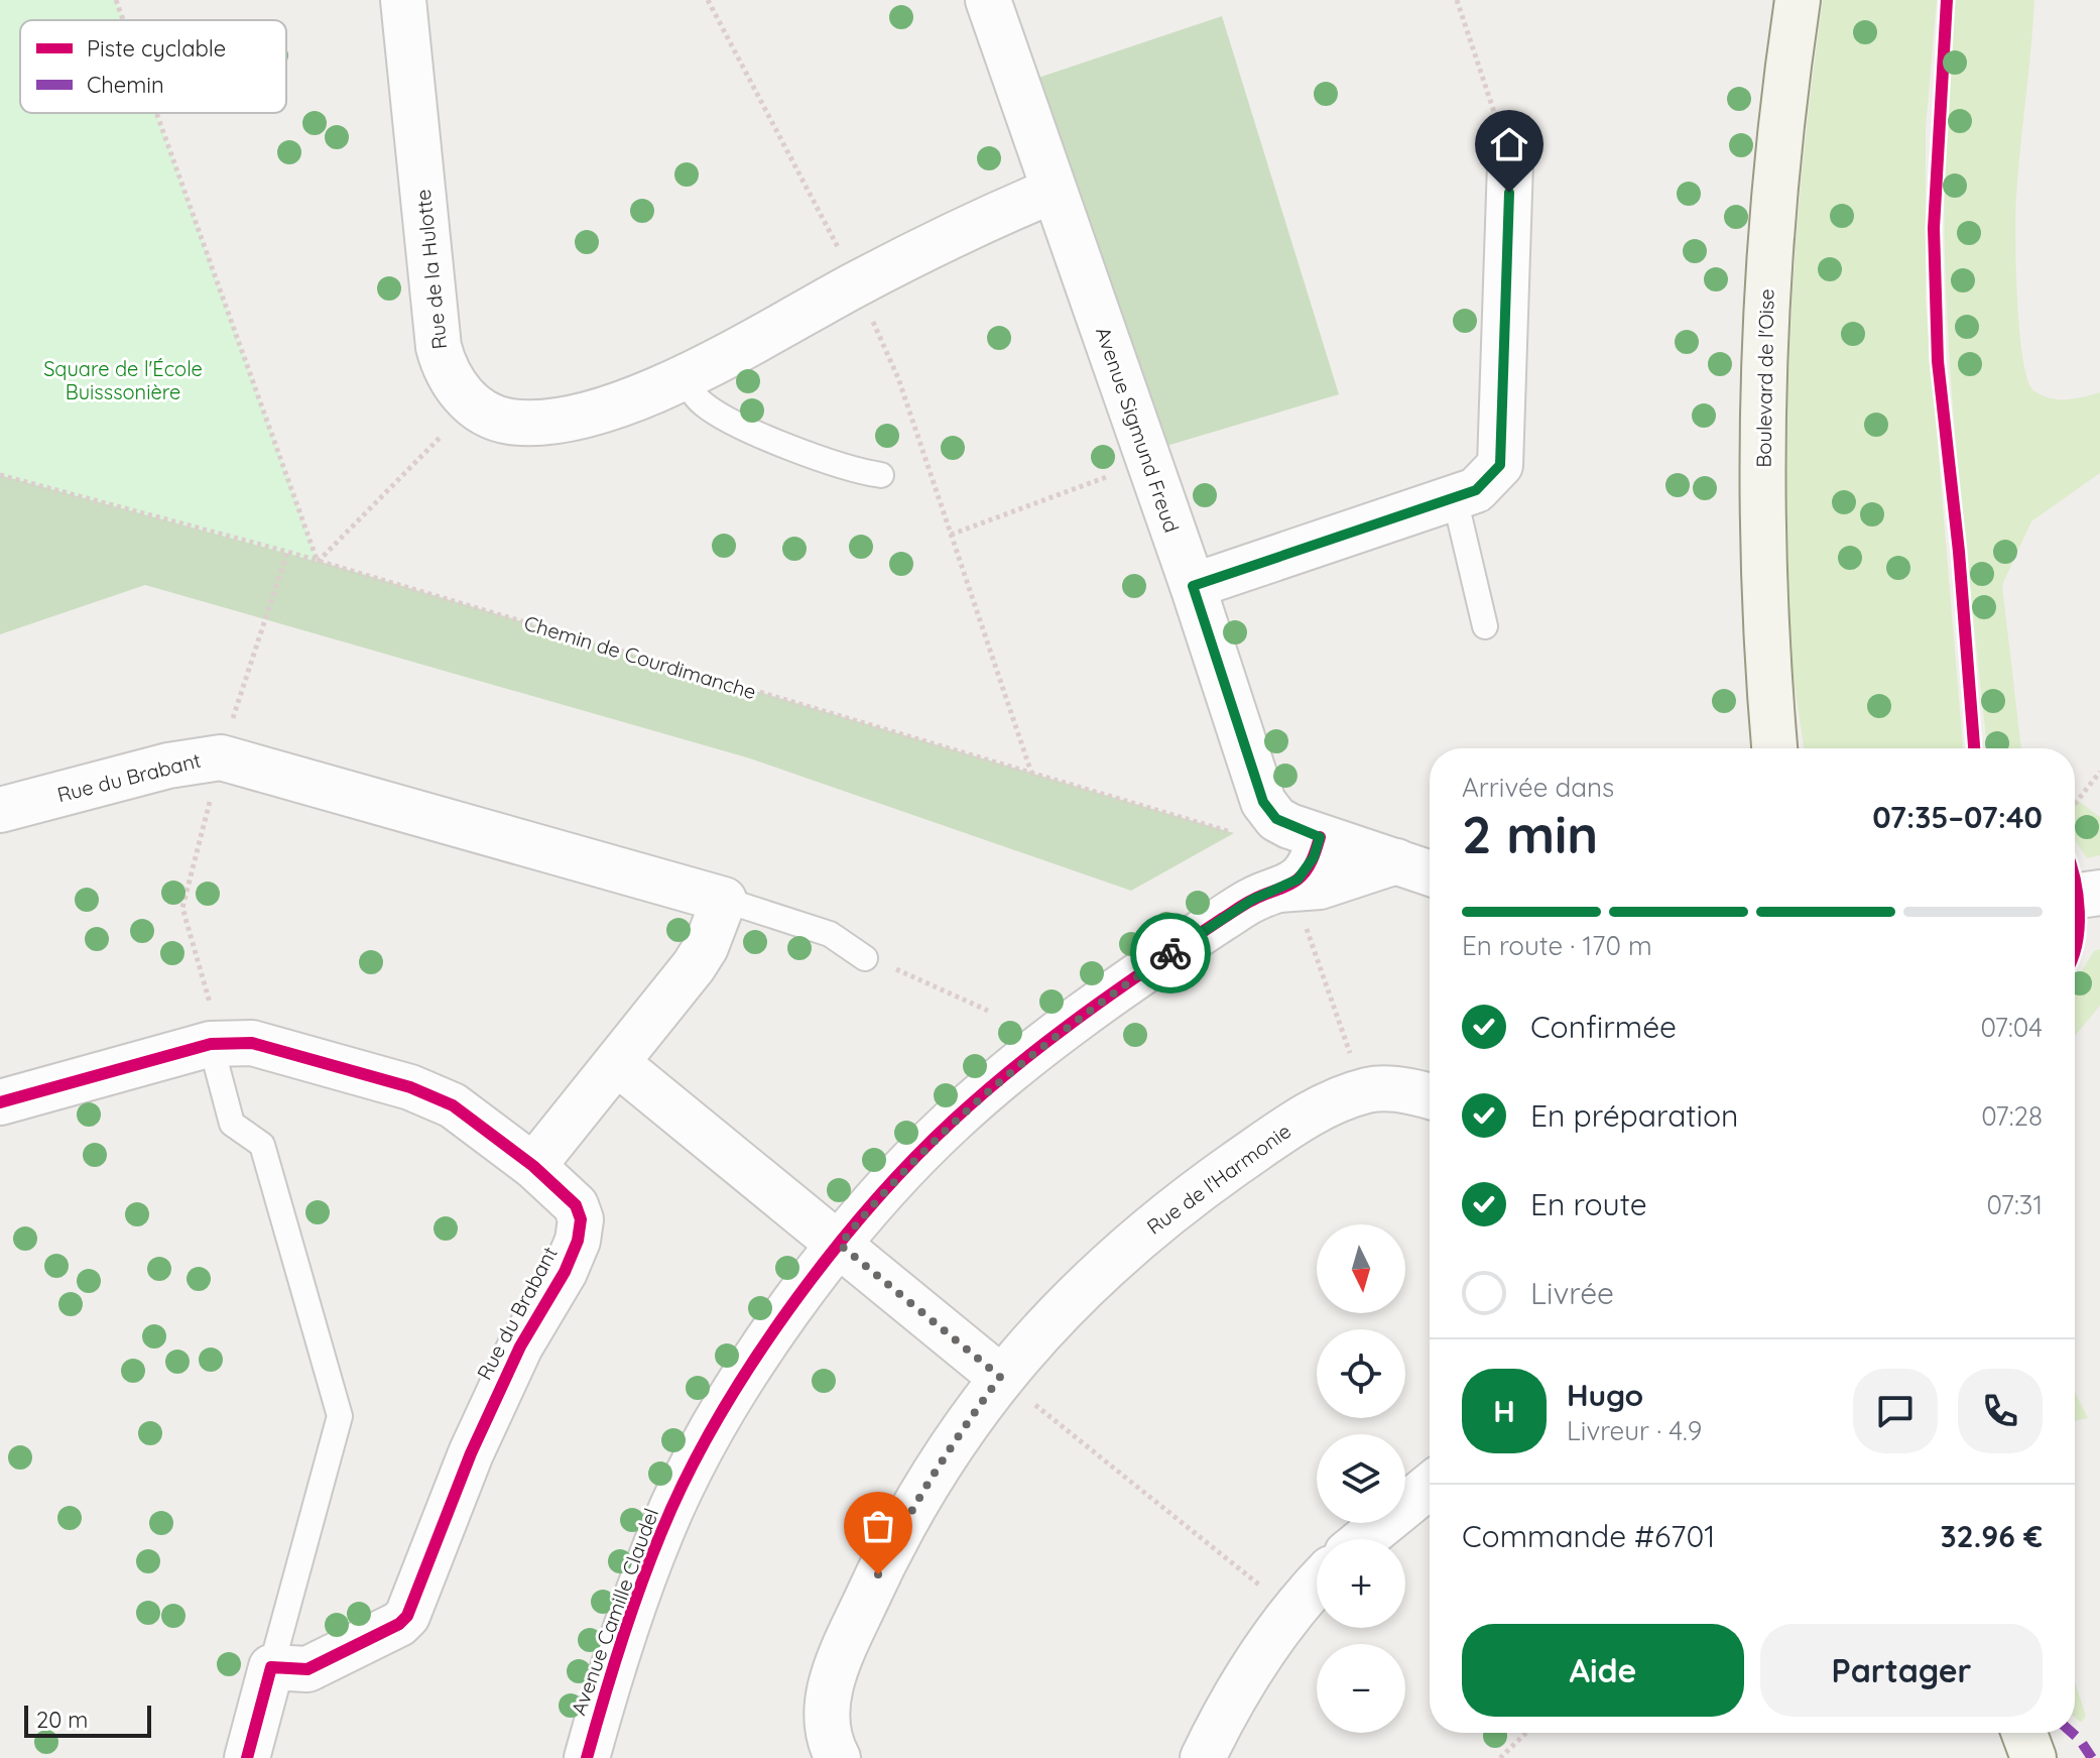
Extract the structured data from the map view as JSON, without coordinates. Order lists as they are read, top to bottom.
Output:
{
  "streets": {
    "main road": ["Boulevard de l'Oise"],
    "street": [
      "Rue de la Hulotte",
      "Avenue Sigmund Freud",
      "Rue du Brabant",
      "Rue de l'Harmonie",
      "Avenue Camille Claudel"
    ],
    "path": ["Chemin de Courdimanche"]
  },
  "crossings": [
    ["Rue de la Hulotte", "Avenue Sigmund Freud"],
    ["Avenue Sigmund Freud", "Chemin de Courdimanche"]
  ],
  "parks": ["Square de l'École Buisssonière"],
  "legend": ["Piste cyclable", "Chemin"],
  "scale_bar": "20 m",
  "north": "bottom",
  "page": {
    "heading": ["2 min", "Arrivée dans", "07:35–07:40"],
    "panel": [
      "Hugo",
      "Livreur · 4.9",
      "Commande #6701",
      "32.96 €"
    ],
    "bar": "En route · 170 m",
    "list": [
      ["Confirmée", "07:04"],
      ["En préparation", "07:28"],
      ["En route", "07:31"],
      "Livrée"
    ],
    "map_buttons": ["+", "−"],
    "round": "H",
    "buttons": ["Aide", "Partager"],
    "scale": "20 m"
  }
}
